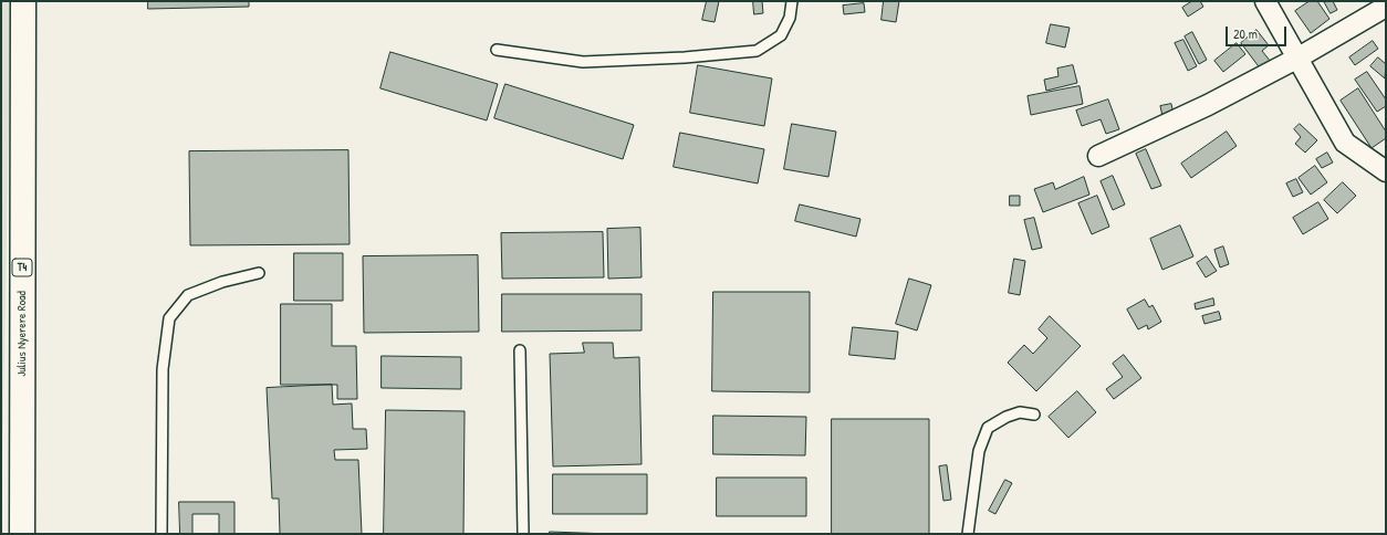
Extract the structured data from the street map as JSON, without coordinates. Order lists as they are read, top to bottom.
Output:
{
  "streets": {
    "highway": ["T4", "Julius Nyerere Road"]
  },
  "scale_bar": "20 m"
}
